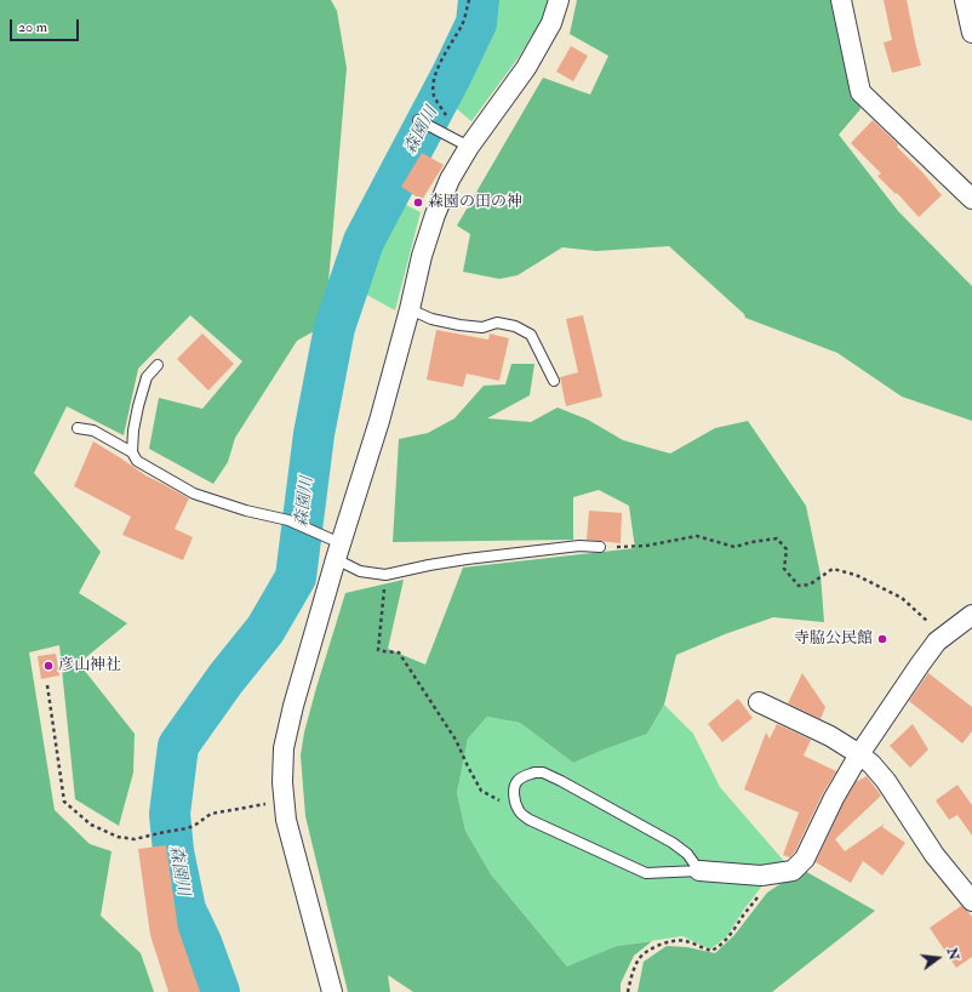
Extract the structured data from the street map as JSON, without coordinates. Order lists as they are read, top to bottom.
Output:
{
  "water": ["森園川"],
  "places": ["森園の田の神", "寺脇公民館", "彦山神社"],
  "scale_bar": "20 m",
  "north": "right"
}
